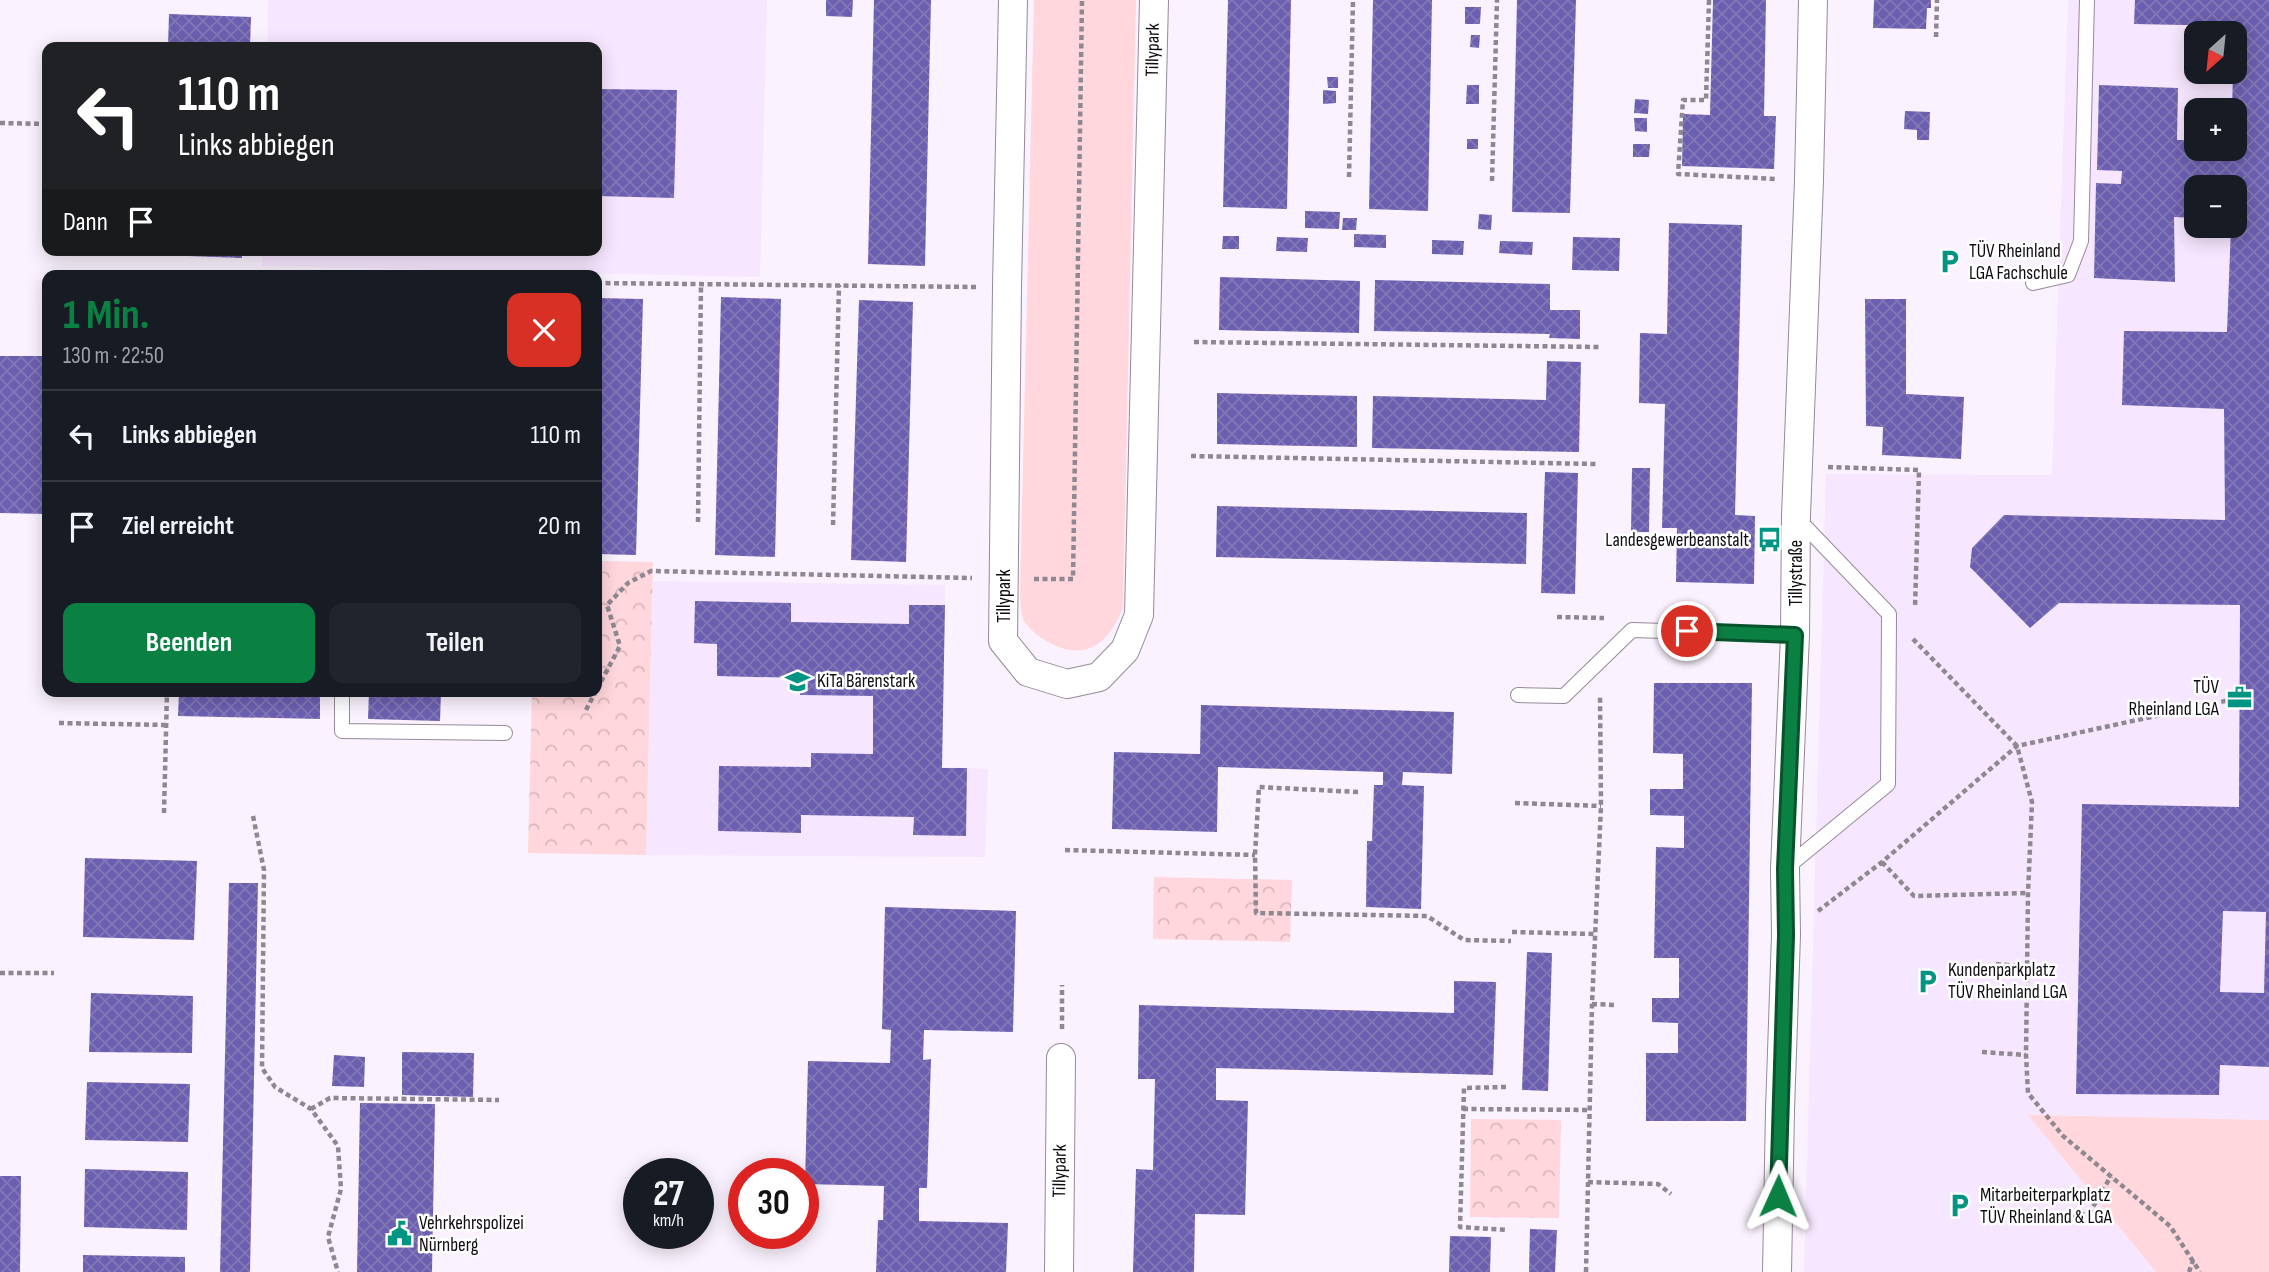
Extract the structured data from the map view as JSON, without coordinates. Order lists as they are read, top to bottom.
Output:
{
  "streets": {
    "street": ["Tillypark", "Tillystraße"]
  },
  "places": {
    "parking": ["TÜV Rheinland LGA Fachschule", "Kundenparkplatz TÜV Rheinland LGA", "Mitarbeiterparkplatz TÜV Rheinland & LGA"],
    "bus stop": ["Landesgewerbeanstalt"],
    "school or university": ["KiTa Bärenstark"],
    "office": ["TÜV Rheinland LGA"],
    "public building": ["Vehrkehrspolizei Nürnberg"]
  },
  "north": "bottom left",
  "page": {
    "map_buttons": ["+", "−"],
    "turn": ["110 m", "Links abbiegen"],
    "then": "Dann",
    "heading": ["1 Min.", "130 m · 22:50"],
    "list": [
      {
        "name": "Links abbiegen",
        "value": "110 m"
      },
      {
        "name": "Ziel erreicht",
        "value": "20 m"
      }
    ],
    "buttons": ["Beenden", "Teilen"],
    "speed": "27 km/h",
    "limit": "30"
  }
}
